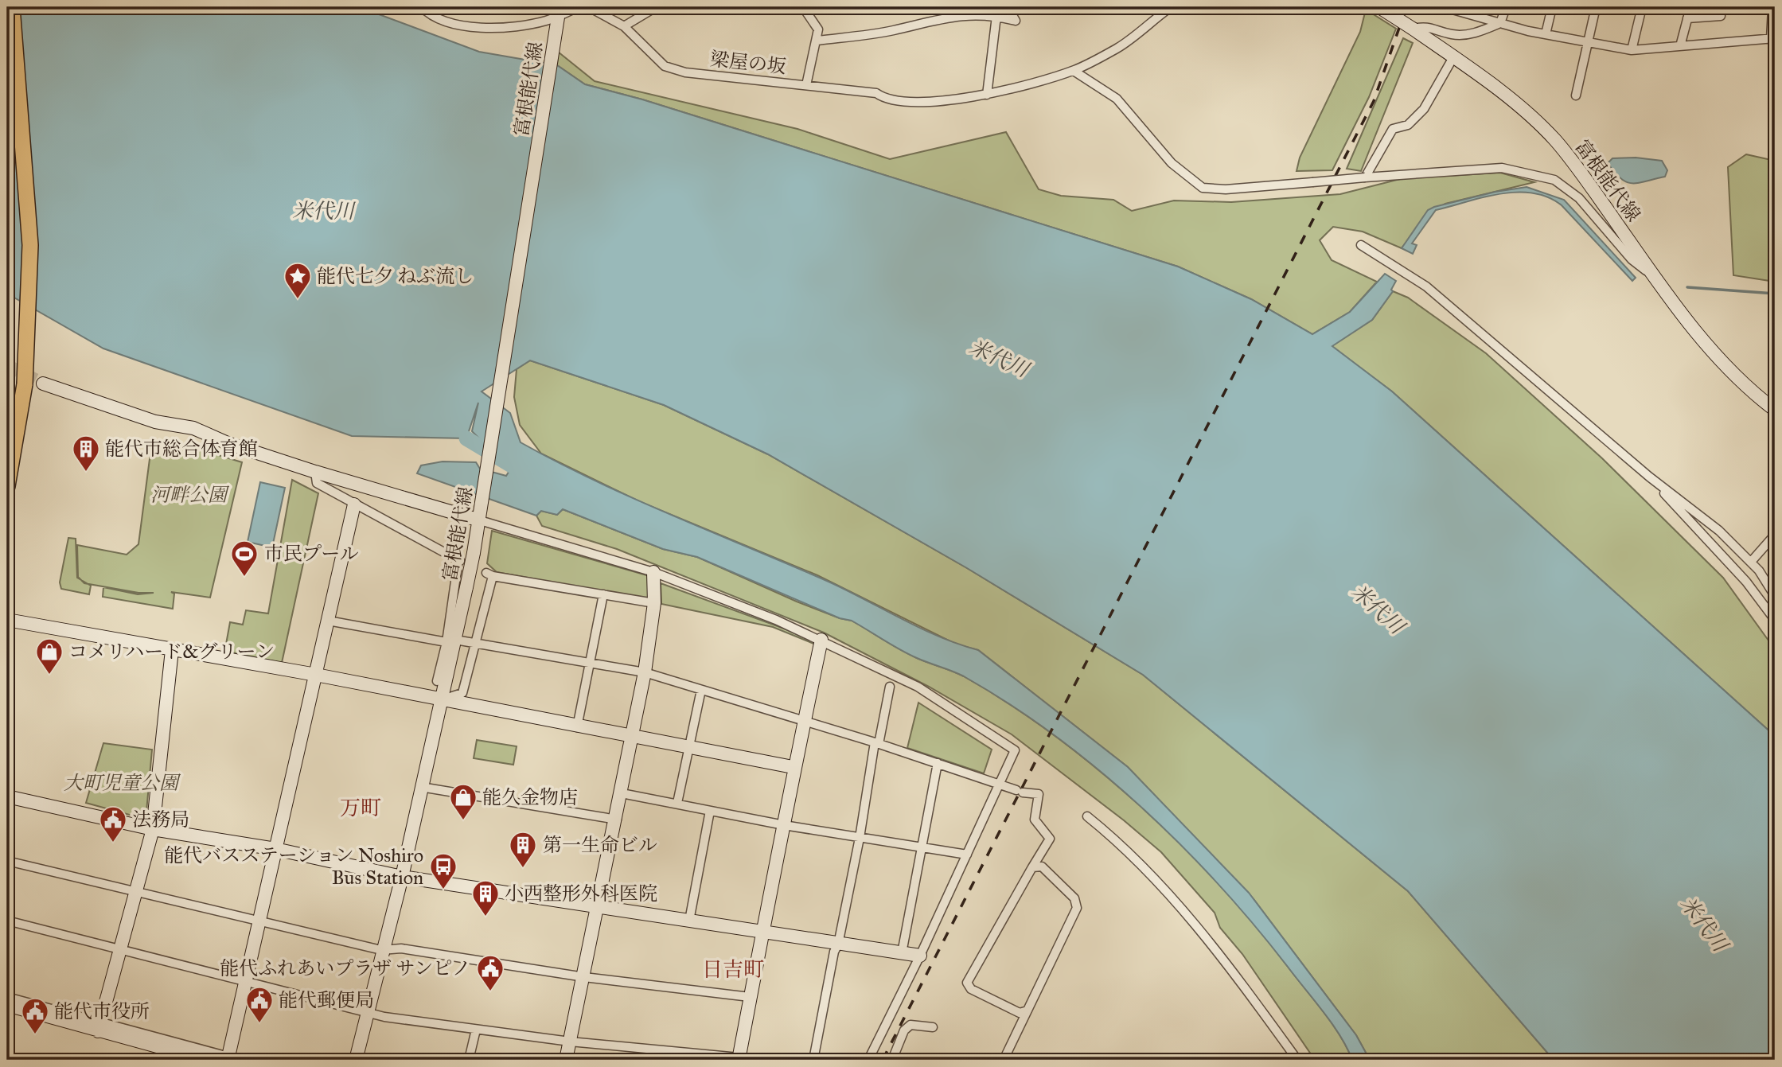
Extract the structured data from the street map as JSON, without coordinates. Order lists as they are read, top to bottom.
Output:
{
  "streets": {
    "street": ["梁屋の坂", "富根能代線"]
  },
  "districts": ["万町", "日吉町"],
  "water": ["米代川"],
  "parks": ["河畔公園", "大町児童公園"],
  "places": {
    "place": ["能代七夕 ねぶ流し"],
    "building": ["能代市総合体育館", "第一生命ビル", "小西整形外科医院"],
    "sports": ["市民プール"],
    "shop": ["コメリハード&グリーン", "能久金物店"],
    "public building": [
      "法務局",
      "能代ふれあいプラザ サンピノ",
      "能代郵便局",
      "能代市役所"
    ],
    "bus stop": ["能代バスステーション Noshiro Bus Station"]
  }
}
